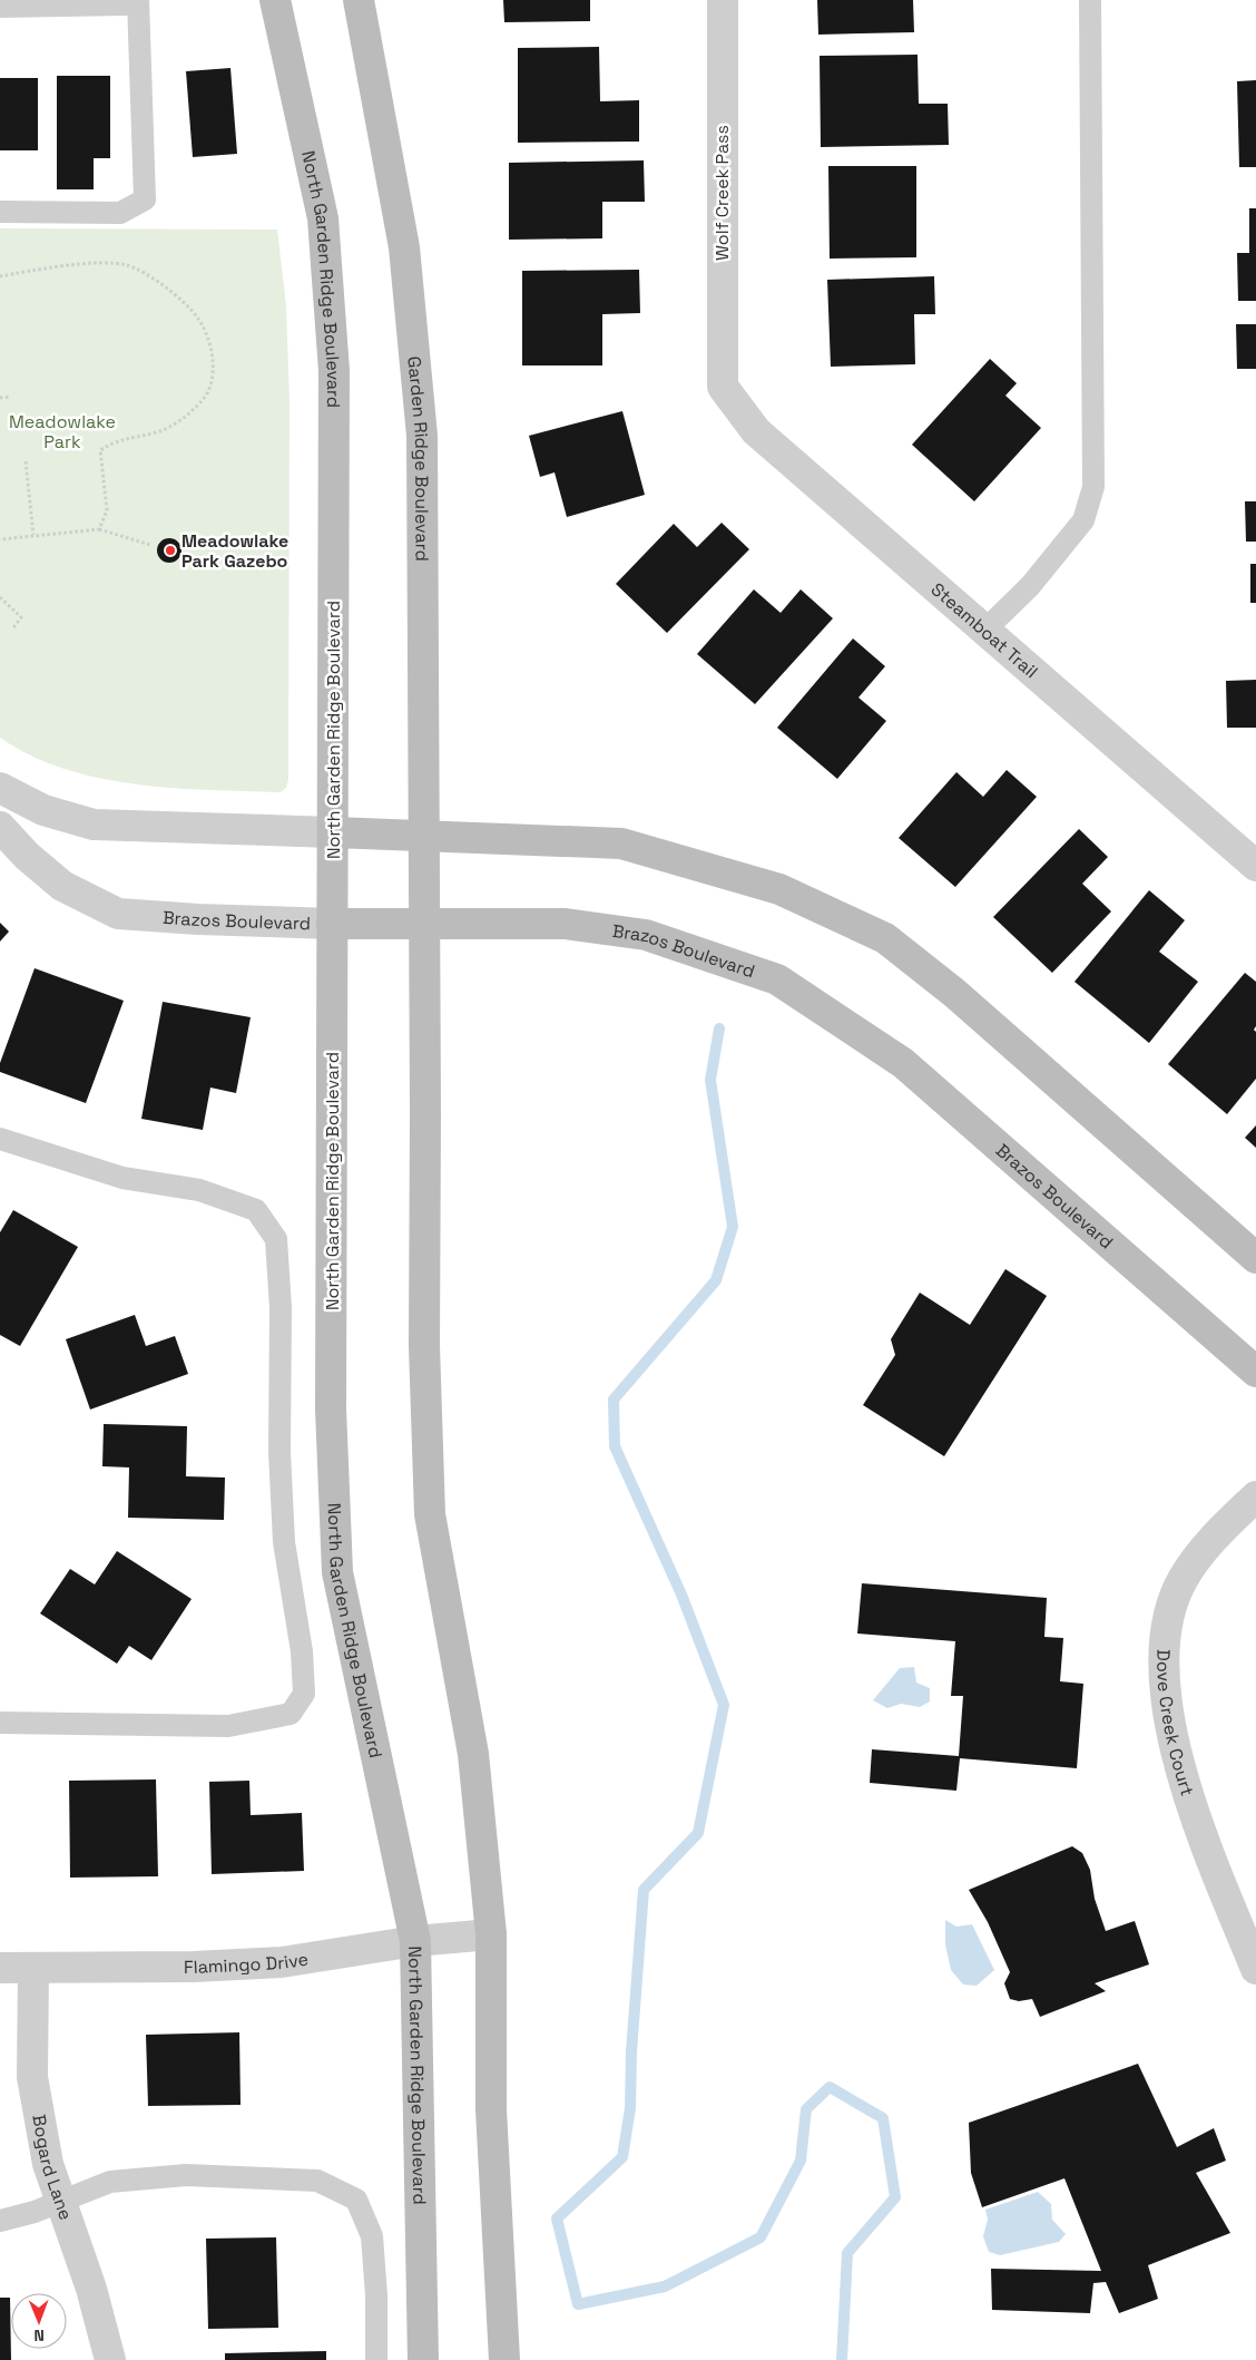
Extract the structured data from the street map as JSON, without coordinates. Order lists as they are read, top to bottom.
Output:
{
  "streets": {
    "main road": ["North Garden Ridge Boulevard", "Garden Ridge Boulevard", "Brazos Boulevard"],
    "street": [
      "Wolf Creek Pass",
      "Steamboat Trail",
      "Dove Creek Court",
      "Flamingo Drive",
      "Bogard Lane"
    ]
  },
  "crossings": [
    ["Wolf Creek Pass", "Steamboat Trail"],
    ["North Garden Ridge Boulevard", "Brazos Boulevard"],
    ["North Garden Ridge Boulevard", "Flamingo Drive"],
    ["Garden Ridge Boulevard", "Brazos Boulevard"],
    ["Flamingo Drive", "Bogard Lane"]
  ],
  "parks": ["Meadowlake Park"],
  "places": ["Meadowlake Park Gazebo"],
  "north": "bottom"
}
